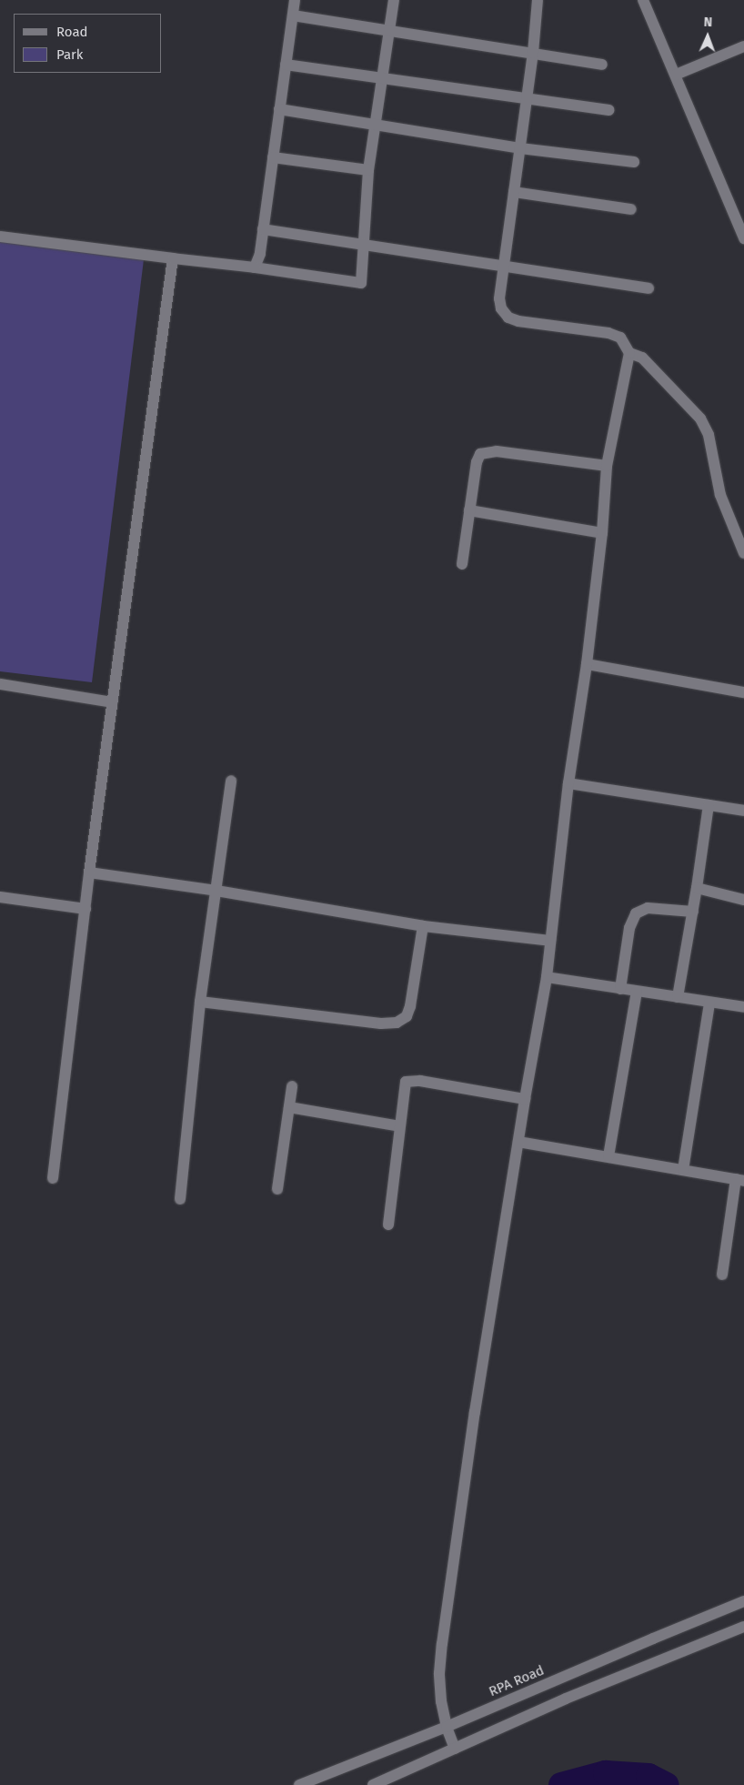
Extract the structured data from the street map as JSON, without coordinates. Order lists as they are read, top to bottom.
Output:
{
  "streets": {
    "street": ["RPA Road"]
  },
  "legend": ["Road", "Park"],
  "north": "top"
}
